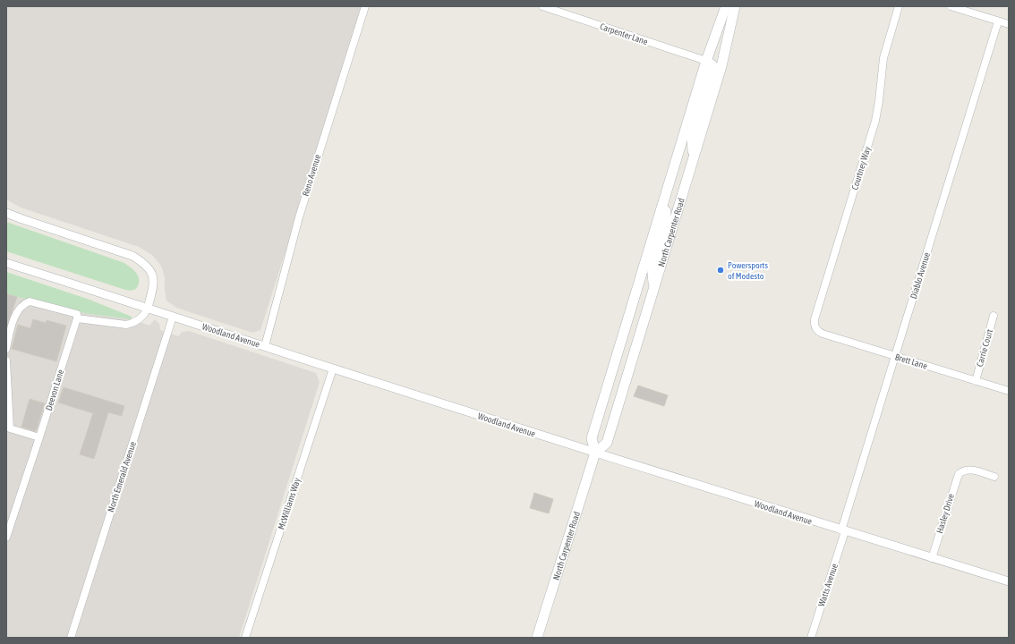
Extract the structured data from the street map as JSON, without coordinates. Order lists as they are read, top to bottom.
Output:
{
  "streets": {
    "main road": ["North Carpenter Road"],
    "street": [
      "Carpenter Lane",
      "Courtney Way",
      "Reno Avenue",
      "Diablo Avenue",
      "Woodland Avenue",
      "Carrie Court",
      "Brett Lane",
      "Deevon Lane",
      "North Emerald Avenue",
      "McWilliams Way",
      "Hasley Drive",
      "Watts Avenue"
    ]
  },
  "crossings": [
    ["Carpenter Lane", "North Carpenter Road"],
    ["Courtney Way", "Brett Lane"],
    ["Reno Avenue", "Woodland Avenue"],
    ["North Carpenter Road", "Woodland Avenue"],
    ["Diablo Avenue", "Woodland Avenue"],
    ["Diablo Avenue", "Brett Lane"],
    ["Diablo Avenue", "Watts Avenue"],
    ["Woodland Avenue", "North Emerald Avenue"],
    ["Woodland Avenue", "McWilliams Way"],
    ["Woodland Avenue", "Hasley Drive"],
    ["Woodland Avenue", "Watts Avenue"],
    ["Carrie Court", "Brett Lane"]
  ],
  "places": ["Powersports of Modesto"]
}
